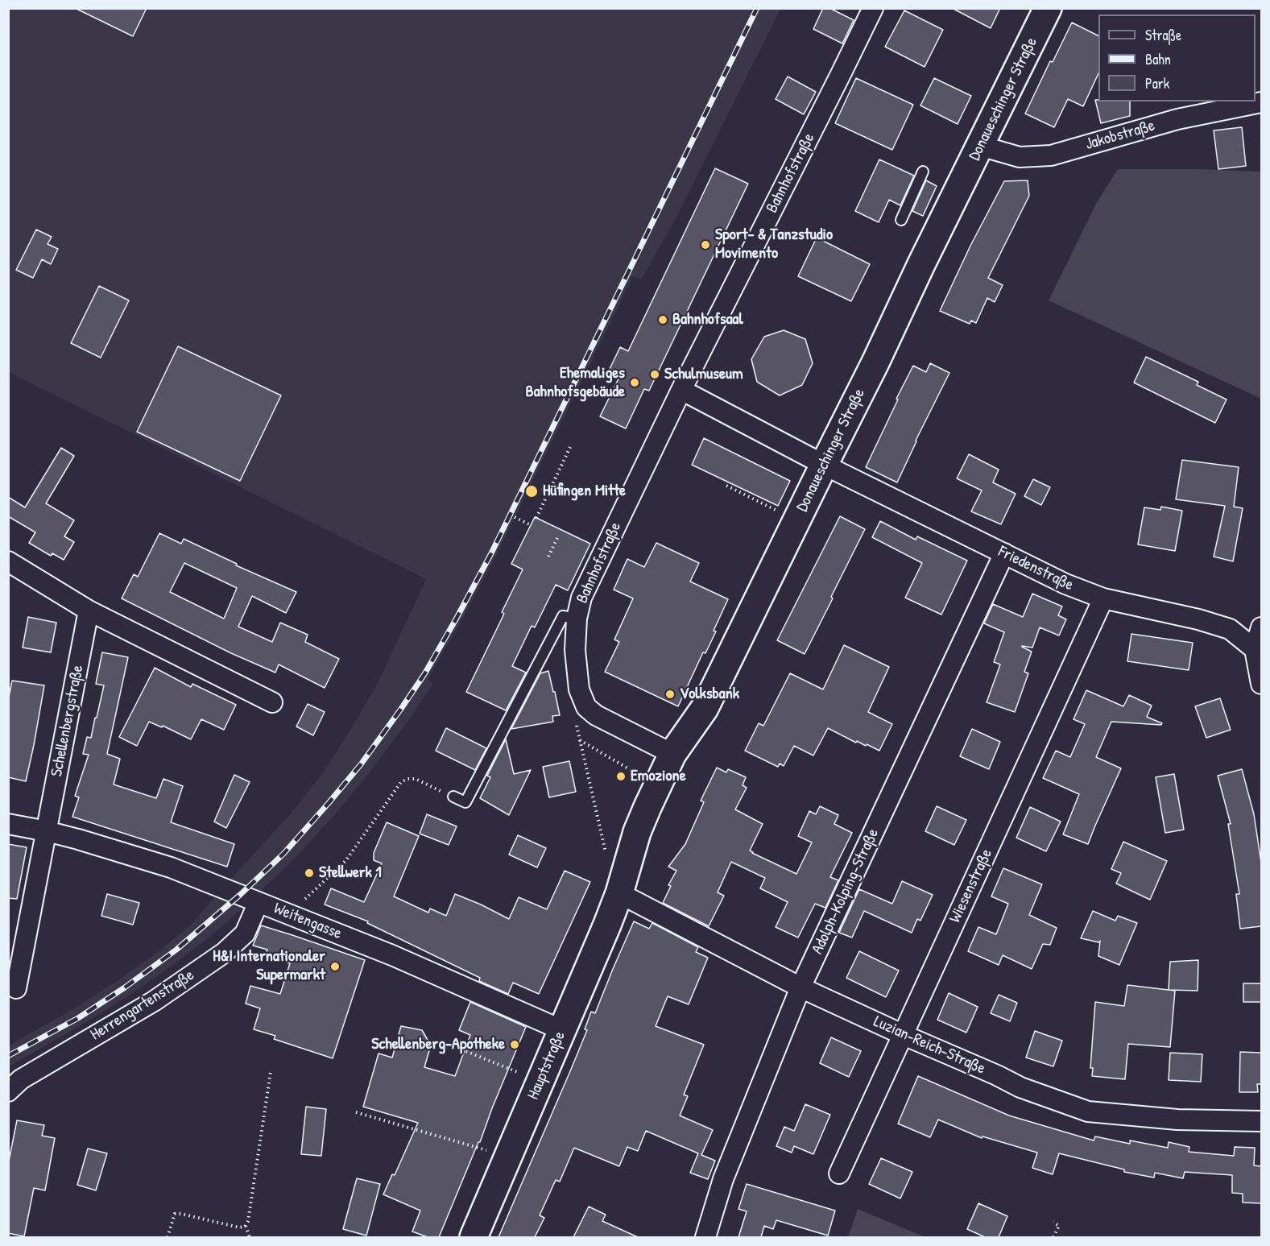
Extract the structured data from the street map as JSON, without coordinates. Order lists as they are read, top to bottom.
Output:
{
  "streets": {
    "main road": ["Donaueschinger Straße", "Hauptstraße"],
    "street": [
      "Jakobstraße",
      "Bahnhofstraße",
      "Friedenstraße",
      "Schellenbergstraße",
      "Wiesenstraße",
      "Adolph-Kolping-Straße",
      "Weitengasse",
      "Herrengartenstraße",
      "Luzian-Reich-Straße"
    ]
  },
  "crossings": [
    ["Donaueschinger Straße", "Jakobstraße"],
    ["Donaueschinger Straße", "Friedenstraße"],
    ["Donaueschinger Straße", "Luzian-Reich-Straße"],
    ["Donaueschinger Straße", "Hauptstraße"],
    ["Friedenstraße", "Wiesenstraße"],
    ["Friedenstraße", "Adolph-Kolping-Straße"],
    ["Schellenbergstraße", "Weitengasse"],
    ["Wiesenstraße", "Luzian-Reich-Straße"],
    ["Adolph-Kolping-Straße", "Luzian-Reich-Straße"],
    ["Weitengasse", "Herrengartenstraße"],
    ["Weitengasse", "Hauptstraße"],
    ["Luzian-Reich-Straße", "Hauptstraße"]
  ],
  "places": [
    "Sport- & Tanzstudio Movimento",
    "Bahnhofsaal",
    "Schulmuseum",
    "Ehemaliges Bahnhofsgebäude",
    "Hüfingen Mitte",
    "Volksbank",
    "Emozione",
    "Stellwerk 1",
    "H&I Internationaler Supermarkt",
    "Schellenberg-Apotheke"
  ],
  "legend": ["Straße", "Bahn", "Park"]
}
